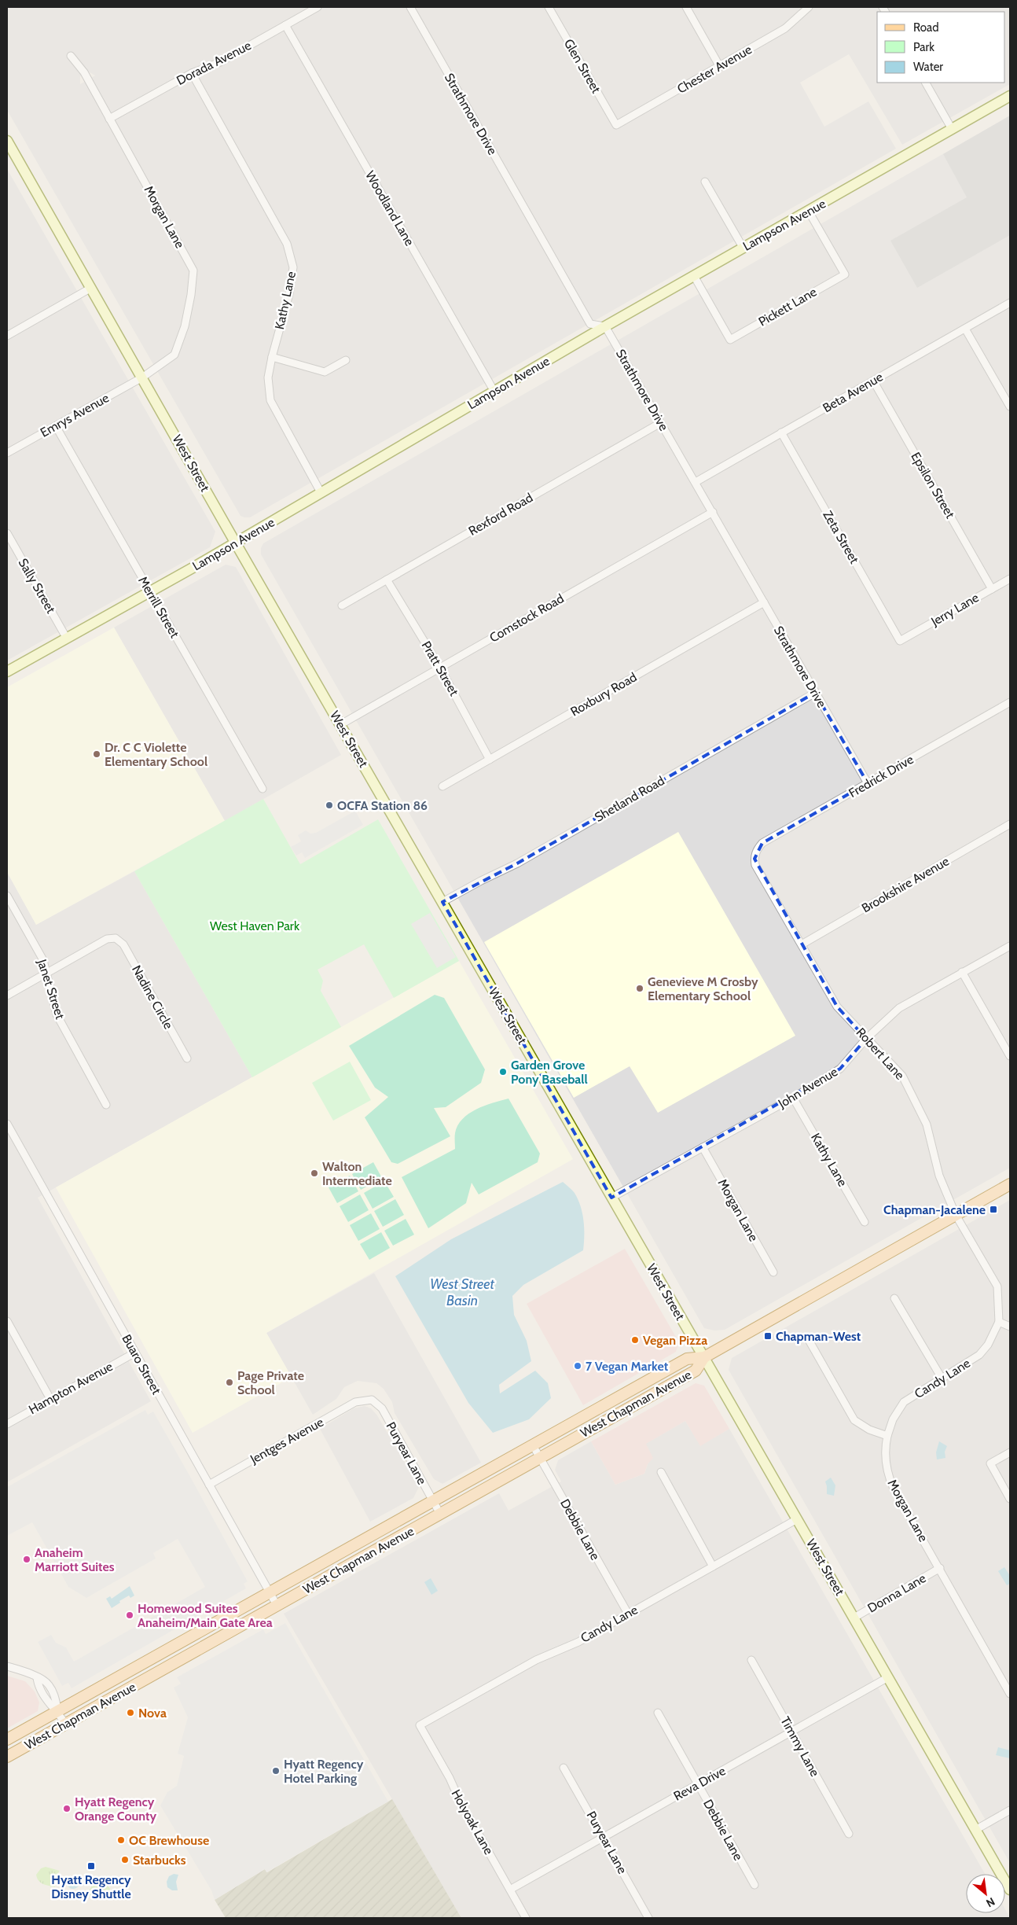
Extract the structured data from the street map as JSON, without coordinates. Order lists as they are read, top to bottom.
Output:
{
  "streets": {
    "main road": ["Lampson Avenue", "West Street", "West Chapman Avenue"],
    "street": [
      "Dorada Avenue",
      "Glen Street",
      "Chester Avenue",
      "Strathmore Drive",
      "Woodland Lane",
      "Morgan Lane",
      "Kathy Lane",
      "Pickett Lane",
      "Beta Avenue",
      "Emrys Avenue",
      "Epsilon Street",
      "Rexford Road",
      "Zeta Street",
      "Sally Street",
      "Merrill Street",
      "Jerry Lane",
      "Comstock Road",
      "Pratt Street",
      "Roxbury Road",
      "Fredrick Drive",
      "Shetland Road",
      "Brookshire Avenue",
      "Janet Street",
      "Nadine Circle",
      "Robert Lane",
      "John Avenue",
      "Buaro Street",
      "Candy Lane",
      "Hampton Avenue",
      "Jentges Avenue",
      "Puryear Lane",
      "Debbie Lane",
      "Donna Lane",
      "Timmy Lane",
      "Reva Drive",
      "Holyoak Lane"
    ]
  },
  "crossings": [
    ["Dorada Avenue", "Woodland Lane"],
    ["Dorada Avenue", "Morgan Lane"],
    ["Dorada Avenue", "Kathy Lane"],
    ["Glen Street", "Chester Avenue"],
    ["Strathmore Drive", "Lampson Avenue"],
    ["Strathmore Drive", "Beta Avenue"],
    ["Strathmore Drive", "Rexford Road"],
    ["Strathmore Drive", "Comstock Road"],
    ["Strathmore Drive", "Roxbury Road"],
    ["Strathmore Drive", "Fredrick Drive"],
    ["Strathmore Drive", "Shetland Road"],
    ["Woodland Lane", "Lampson Avenue"],
    ["Morgan Lane", "Emrys Avenue"],
    ["Morgan Lane", "West Street"],
    ["Morgan Lane", "John Avenue"],
    ["Morgan Lane", "Candy Lane"],
    ["Morgan Lane", "Donna Lane"],
    ["Lampson Avenue", "Kathy Lane"],
    ["Lampson Avenue", "Pickett Lane"],
    ["Lampson Avenue", "West Street"],
    ["Lampson Avenue", "Sally Street"],
    ["Lampson Avenue", "Merrill Street"],
    ["Kathy Lane", "John Avenue"],
    ["Beta Avenue", "Epsilon Street"],
    ["Beta Avenue", "Zeta Street"],
    ["Emrys Avenue", "West Street"],
    ["Emrys Avenue", "Merrill Street"],
    ["West Street", "Comstock Road"],
    ["West Street", "Shetland Road"],
    ["West Street", "John Avenue"],
    ["West Street", "Candy Lane"],
    ["West Street", "West Chapman Avenue"],
    ["West Street", "Donna Lane"],
    ["West Street", "Reva Drive"],
    ["Epsilon Street", "Jerry Lane"],
    ["Rexford Road", "Pratt Street"],
    ["Zeta Street", "Jerry Lane"],
    ["Comstock Road", "Pratt Street"],
    ["Pratt Street", "Roxbury Road"],
    ["Fredrick Drive", "Robert Lane"],
    ["Brookshire Avenue", "Robert Lane"],
    ["Janet Street", "Nadine Circle"],
    ["Robert Lane", "John Avenue"],
    ["Robert Lane", "Candy Lane"],
    ["Robert Lane", "West Chapman Avenue"],
    ["Buaro Street", "Hampton Avenue"],
    ["Buaro Street", "West Chapman Avenue"],
    ["Buaro Street", "Jentges Avenue"],
    ["Candy Lane", "Debbie Lane"],
    ["Candy Lane", "Holyoak Lane"],
    ["West Chapman Avenue", "Puryear Lane"],
    ["West Chapman Avenue", "Debbie Lane"],
    ["Jentges Avenue", "Puryear Lane"],
    ["Puryear Lane", "Reva Drive"],
    ["Debbie Lane", "Reva Drive"],
    ["Timmy Lane", "Reva Drive"],
    ["Reva Drive", "Holyoak Lane"]
  ],
  "water": ["West Street Basin"],
  "parks": ["West Haven Park"],
  "places": {
    "other": [
      "Dr. C C Violette Elementary School",
      "OCFA Station 86",
      "Genevieve M Crosby Elementary School",
      "Garden Grove Pony Baseball",
      "Walton Intermediate",
      "Vegan Pizza",
      "7 Vegan Market",
      "Page Private School",
      "Anaheim Marriott Suites",
      "Homewood Suites Anaheim/Main Gate Area",
      "Nova",
      "Hyatt Regency Hotel Parking",
      "Hyatt Regency Orange County",
      "OC Brewhouse",
      "Starbucks"
    ],
    "transit": ["Chapman-Jacalene", "Chapman-West", "Hyatt Regency Disney Shuttle"]
  },
  "legend": ["Road", "Park", "Water"],
  "north": "bottom right"
}
